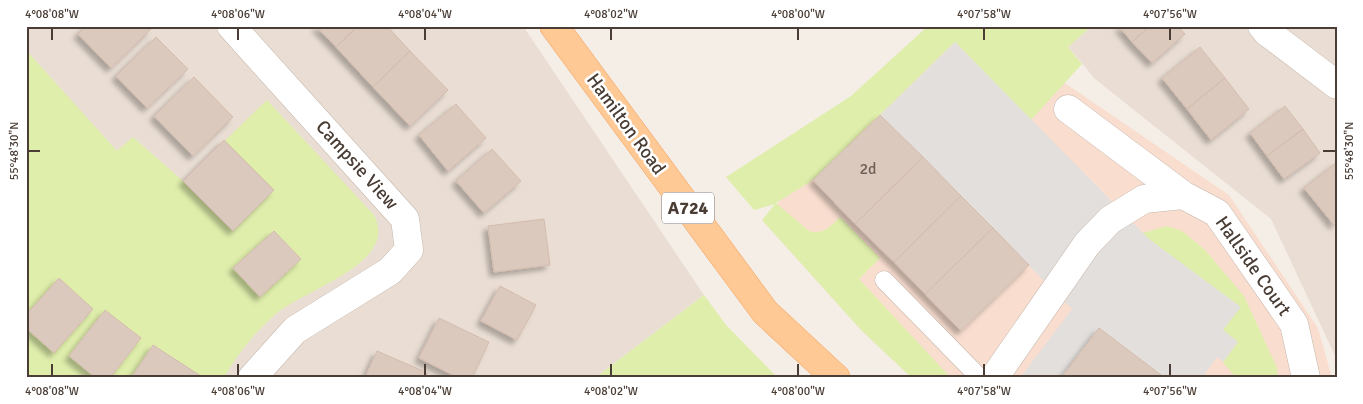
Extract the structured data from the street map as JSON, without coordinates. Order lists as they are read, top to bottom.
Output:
{
  "streets": {
    "main road": ["Hamilton Road", "A724"],
    "street": ["Campsie View", "Hallside Court"]
  },
  "house_numbers": ["2d"],
  "coordinates": [
    "4°08'08\"W",
    "4°08'06\"W",
    "4°08'04\"W",
    "4°08'02\"W",
    "4°08'00\"W",
    "4°07'58\"W",
    "4°07'56\"W",
    "55°48'30\"N"
  ]
}
